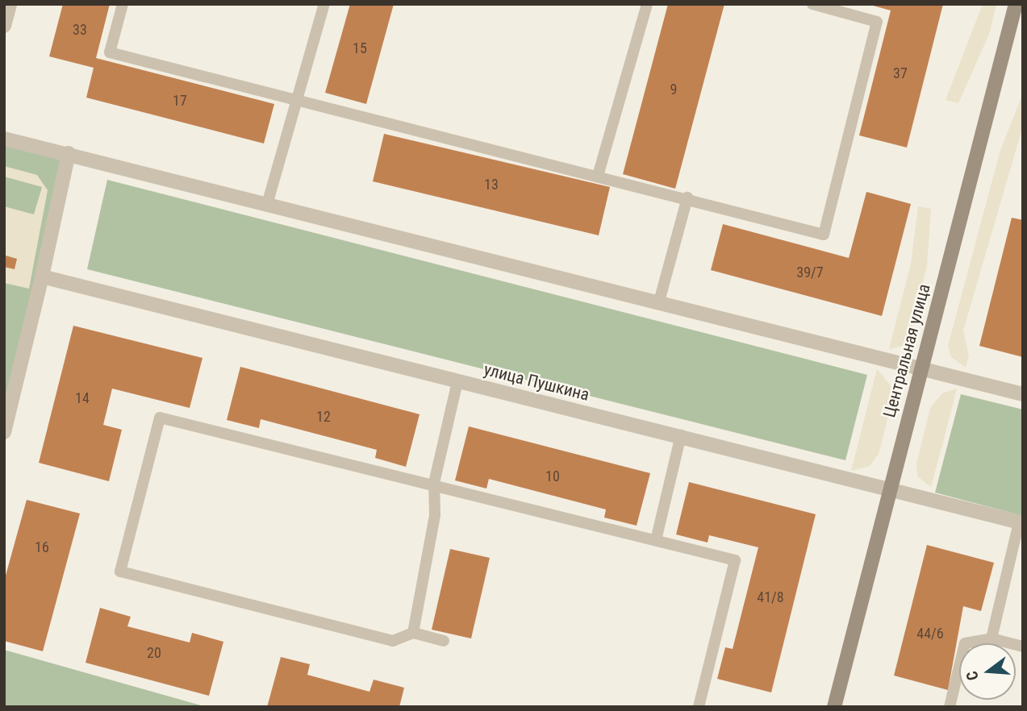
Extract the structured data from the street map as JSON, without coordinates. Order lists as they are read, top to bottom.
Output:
{
  "streets": {
    "main road": ["Центральная улица"],
    "street": ["улица Пушкина"]
  },
  "crossings": [
    ["Центральная улица", "улица Пушкина"]
  ],
  "house_numbers": [
    "33",
    "15",
    "37",
    "9",
    "17",
    "13",
    "39/7",
    "14",
    "12",
    "10",
    "16",
    "41/8",
    "44/6",
    "20"
  ],
  "north": "left"
}
